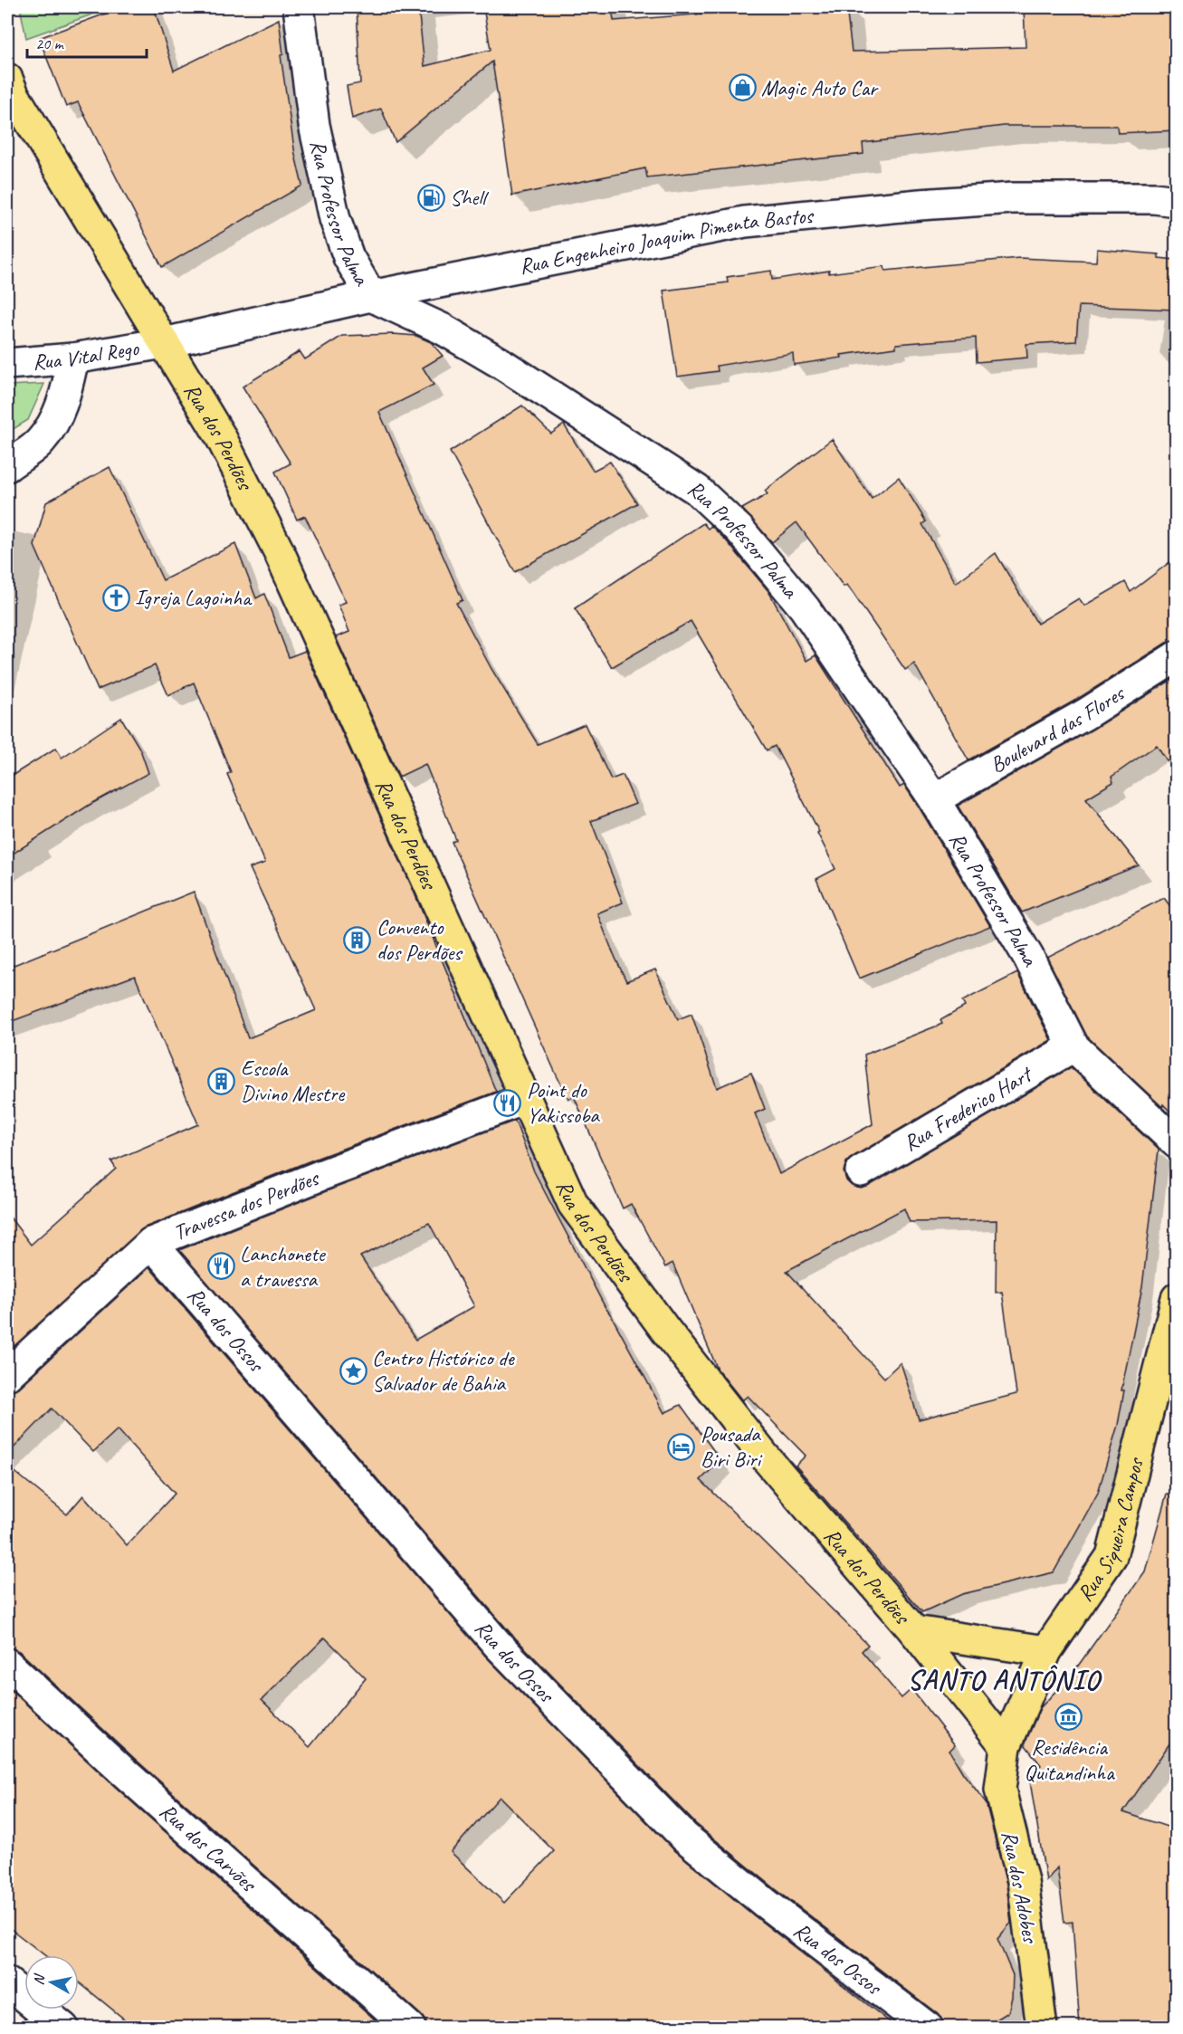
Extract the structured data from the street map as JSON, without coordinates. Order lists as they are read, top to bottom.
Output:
{
  "streets": {
    "main road": ["Rua dos Perdões", "Rua Siqueira Campos", "Rua dos Adobes"],
    "street": [
      "Rua Professor Palma",
      "Rua Engenheiro Joaquim Pimenta Bastos",
      "Rua Vital Rego",
      "Boulevard das Flores",
      "Rua Frederico Hart",
      "Travessa dos Perdões",
      "Rua dos Ossos",
      "Rua dos Carvões"
    ]
  },
  "crossings": [
    ["Rua Professor Palma", "Rua Engenheiro Joaquim Pimenta Bastos"],
    ["Rua Professor Palma", "Boulevard das Flores"],
    ["Rua Professor Palma", "Rua Frederico Hart"],
    ["Rua Engenheiro Joaquim Pimenta Bastos", "Rua Vital Rego"],
    ["Rua Engenheiro Joaquim Pimenta Bastos", "Rua dos Perdões"],
    ["Rua Vital Rego", "Rua dos Perdões"],
    ["Rua dos Perdões", "Travessa dos Perdões"],
    ["Rua dos Perdões", "Rua Siqueira Campos"],
    ["Rua dos Perdões", "Rua dos Adobes"],
    ["Travessa dos Perdões", "Rua dos Ossos"],
    ["Rua Siqueira Campos", "Rua dos Adobes"]
  ],
  "districts": ["SANTO ANTÔNIO"],
  "places": {
    "shop": ["Magic Auto Car"],
    "fuel station": ["Shell"],
    "church": ["Igreja Lagoinha"],
    "building": ["Convento dos Perdões", "Escola Divino Mestre"],
    "restaurant": ["Point do Yakissoba", "Lanchonete a travessa"],
    "place": ["Centro Histórico de Salvador de Bahia"],
    "hotel": ["Pousada Biri Biri"],
    "museum": ["Residência Quitandinha"]
  },
  "scale_bar": "20 m",
  "north": "left"
}
